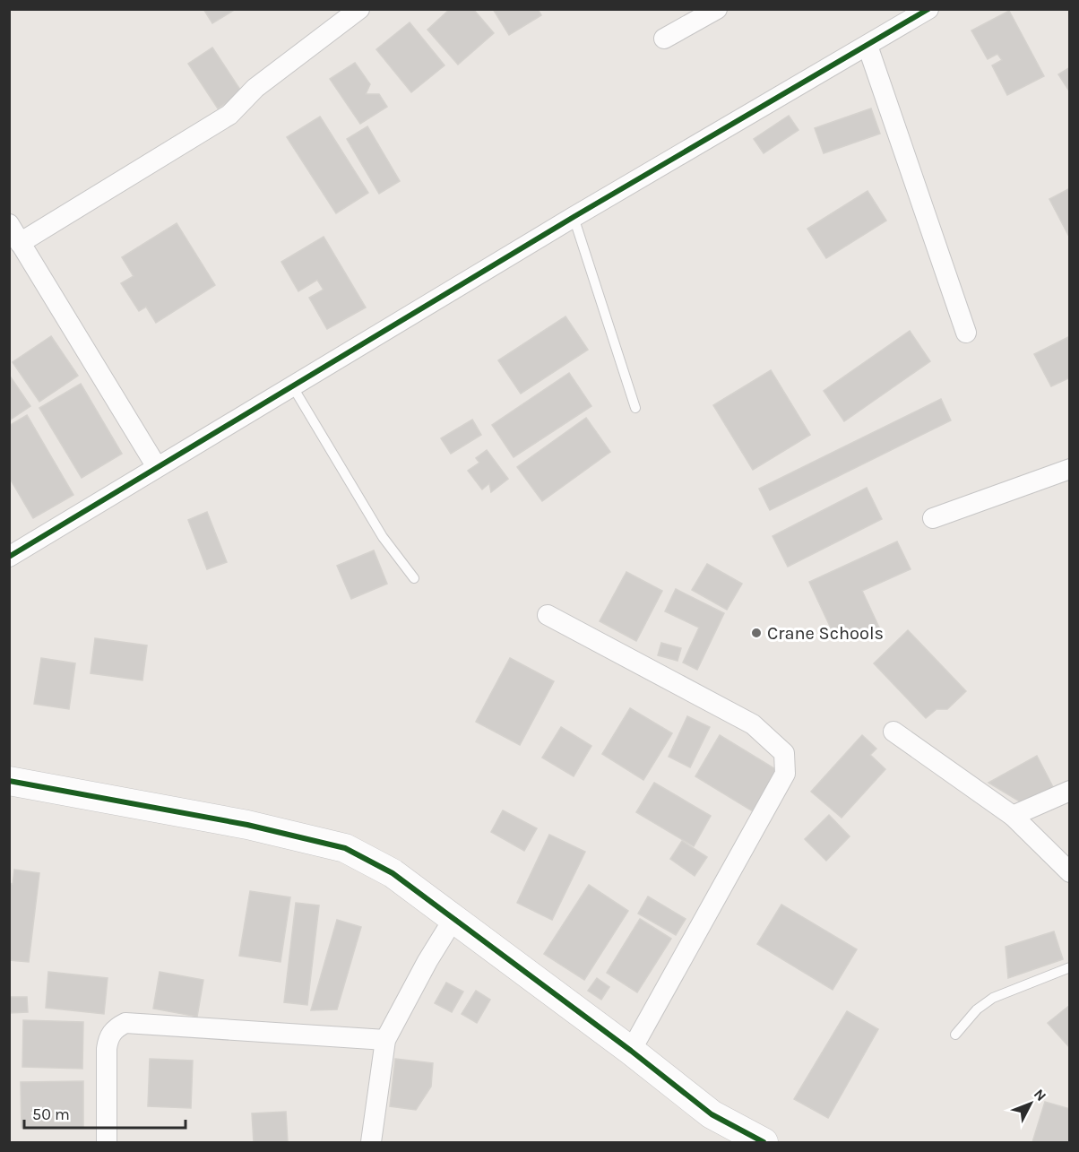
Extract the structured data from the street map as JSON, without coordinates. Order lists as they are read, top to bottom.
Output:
{
  "places": ["Crane Schools"],
  "scale_bar": "50 m",
  "north": "top right"
}
